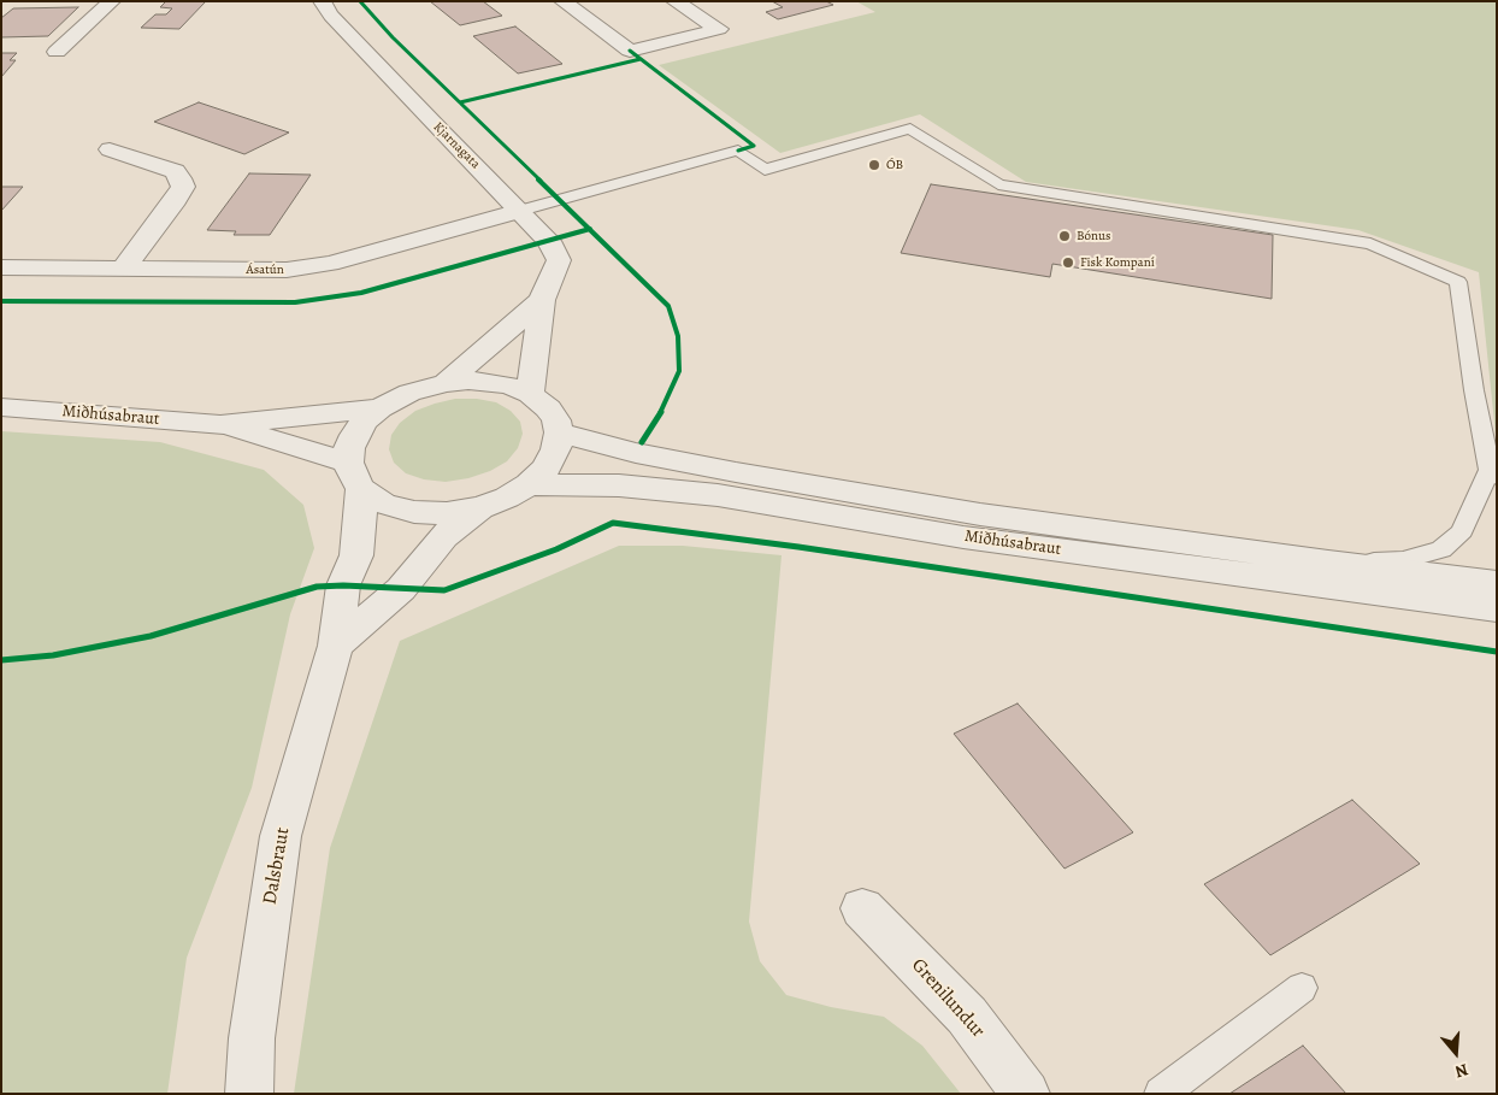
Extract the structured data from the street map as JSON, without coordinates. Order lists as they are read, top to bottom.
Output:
{
  "streets": {
    "street": [
      "Kjarnagata",
      "Ásatún",
      "Miðhúsabraut",
      "Dalsbraut",
      "Grenilundur"
    ]
  },
  "crossings": [
    ["Kjarnagata", "Ásatún"],
    ["Kjarnagata", "Miðhúsabraut"],
    ["Kjarnagata", "Dalsbraut"],
    ["Miðhúsabraut", "Dalsbraut"]
  ],
  "places": ["ÓB", "Bónus", "Fisk Kompaní"],
  "north": "bottom"
}
